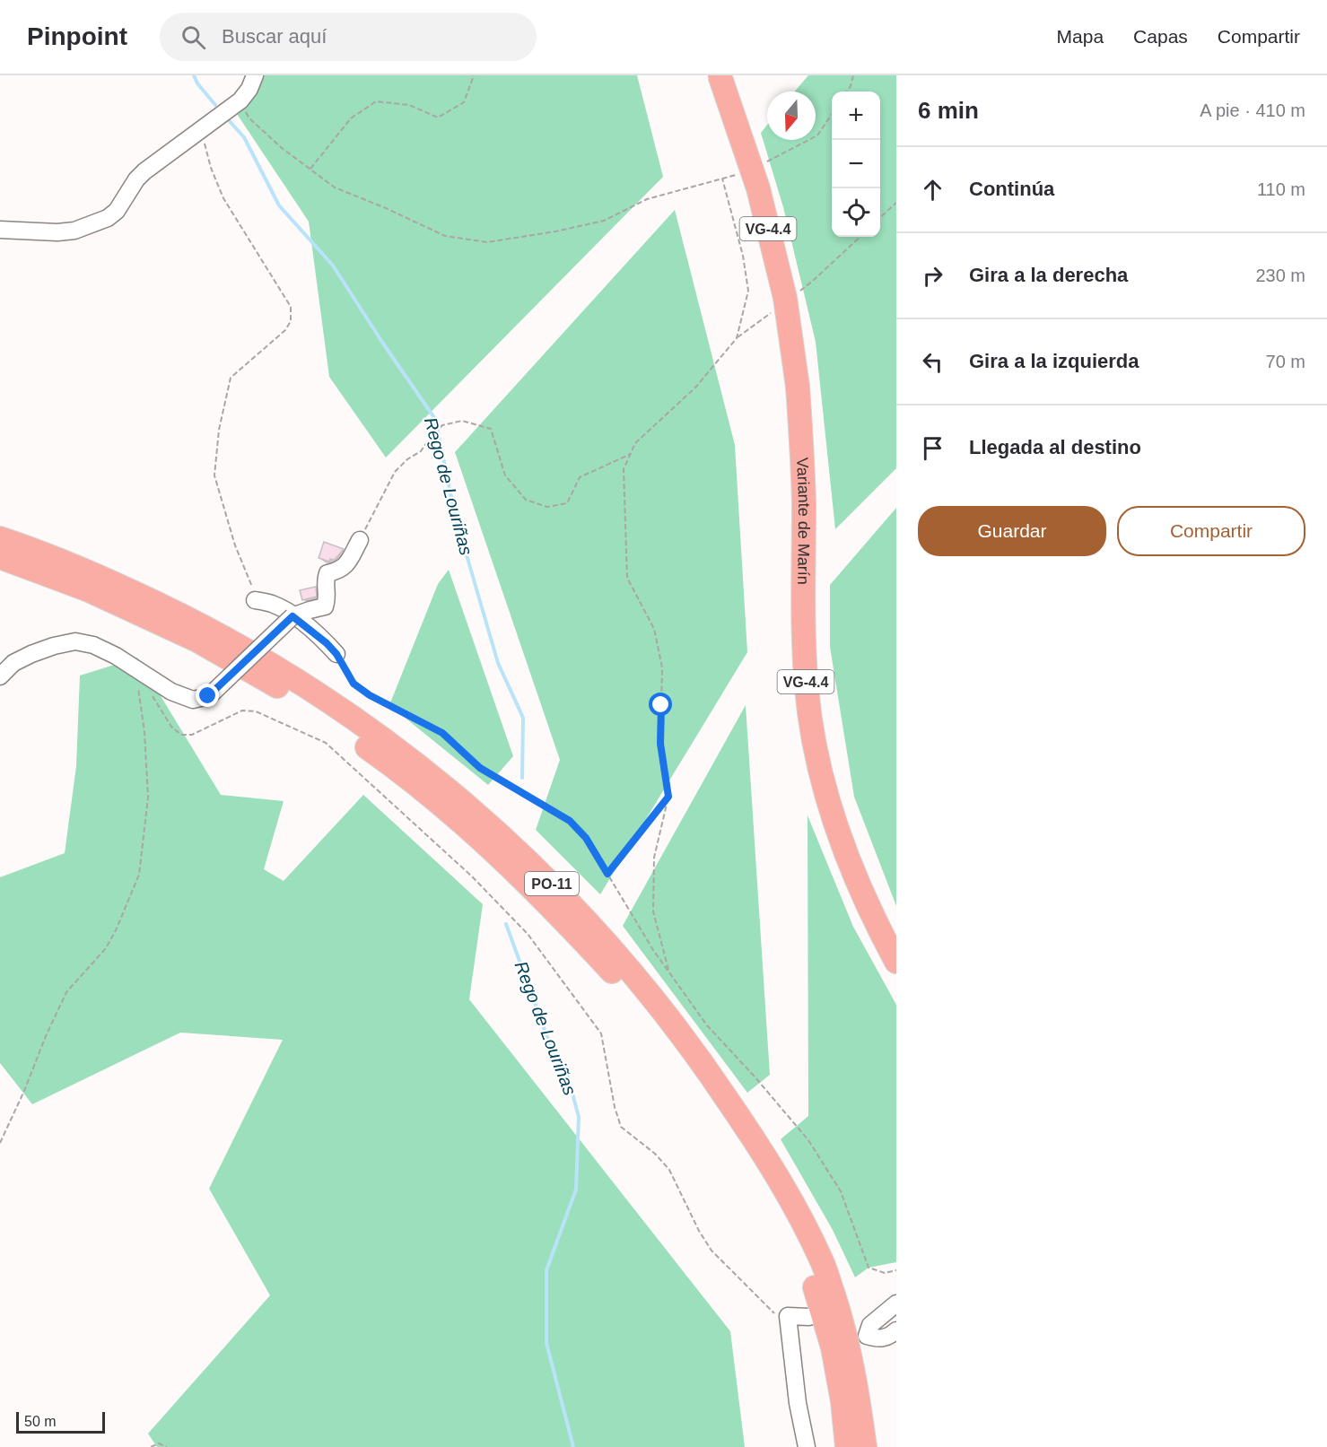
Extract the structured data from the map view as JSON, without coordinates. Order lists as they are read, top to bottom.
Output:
{
  "streets": {
    "highway": ["VG-4.4", "Variante de Marín", "PO-11"]
  },
  "water": ["Rego de Louriñas"],
  "scale_bar": "50 m",
  "north": "bottom",
  "page": {
    "header": "Pinpoint",
    "search": "Buscar aquí",
    "nav": ["Mapa", "Capas", "Compartir"],
    "heading": ["6 min", "A pie · 410 m"],
    "map_buttons": ["+", "−"],
    "list": [
      ["Continúa", "110 m"],
      ["Gira a la derecha", "230 m"],
      ["Gira a la izquierda", "70 m"],
      "Llegada al destino"
    ],
    "buttons": ["Guardar", "Compartir"],
    "scale": "50 m"
  }
}
